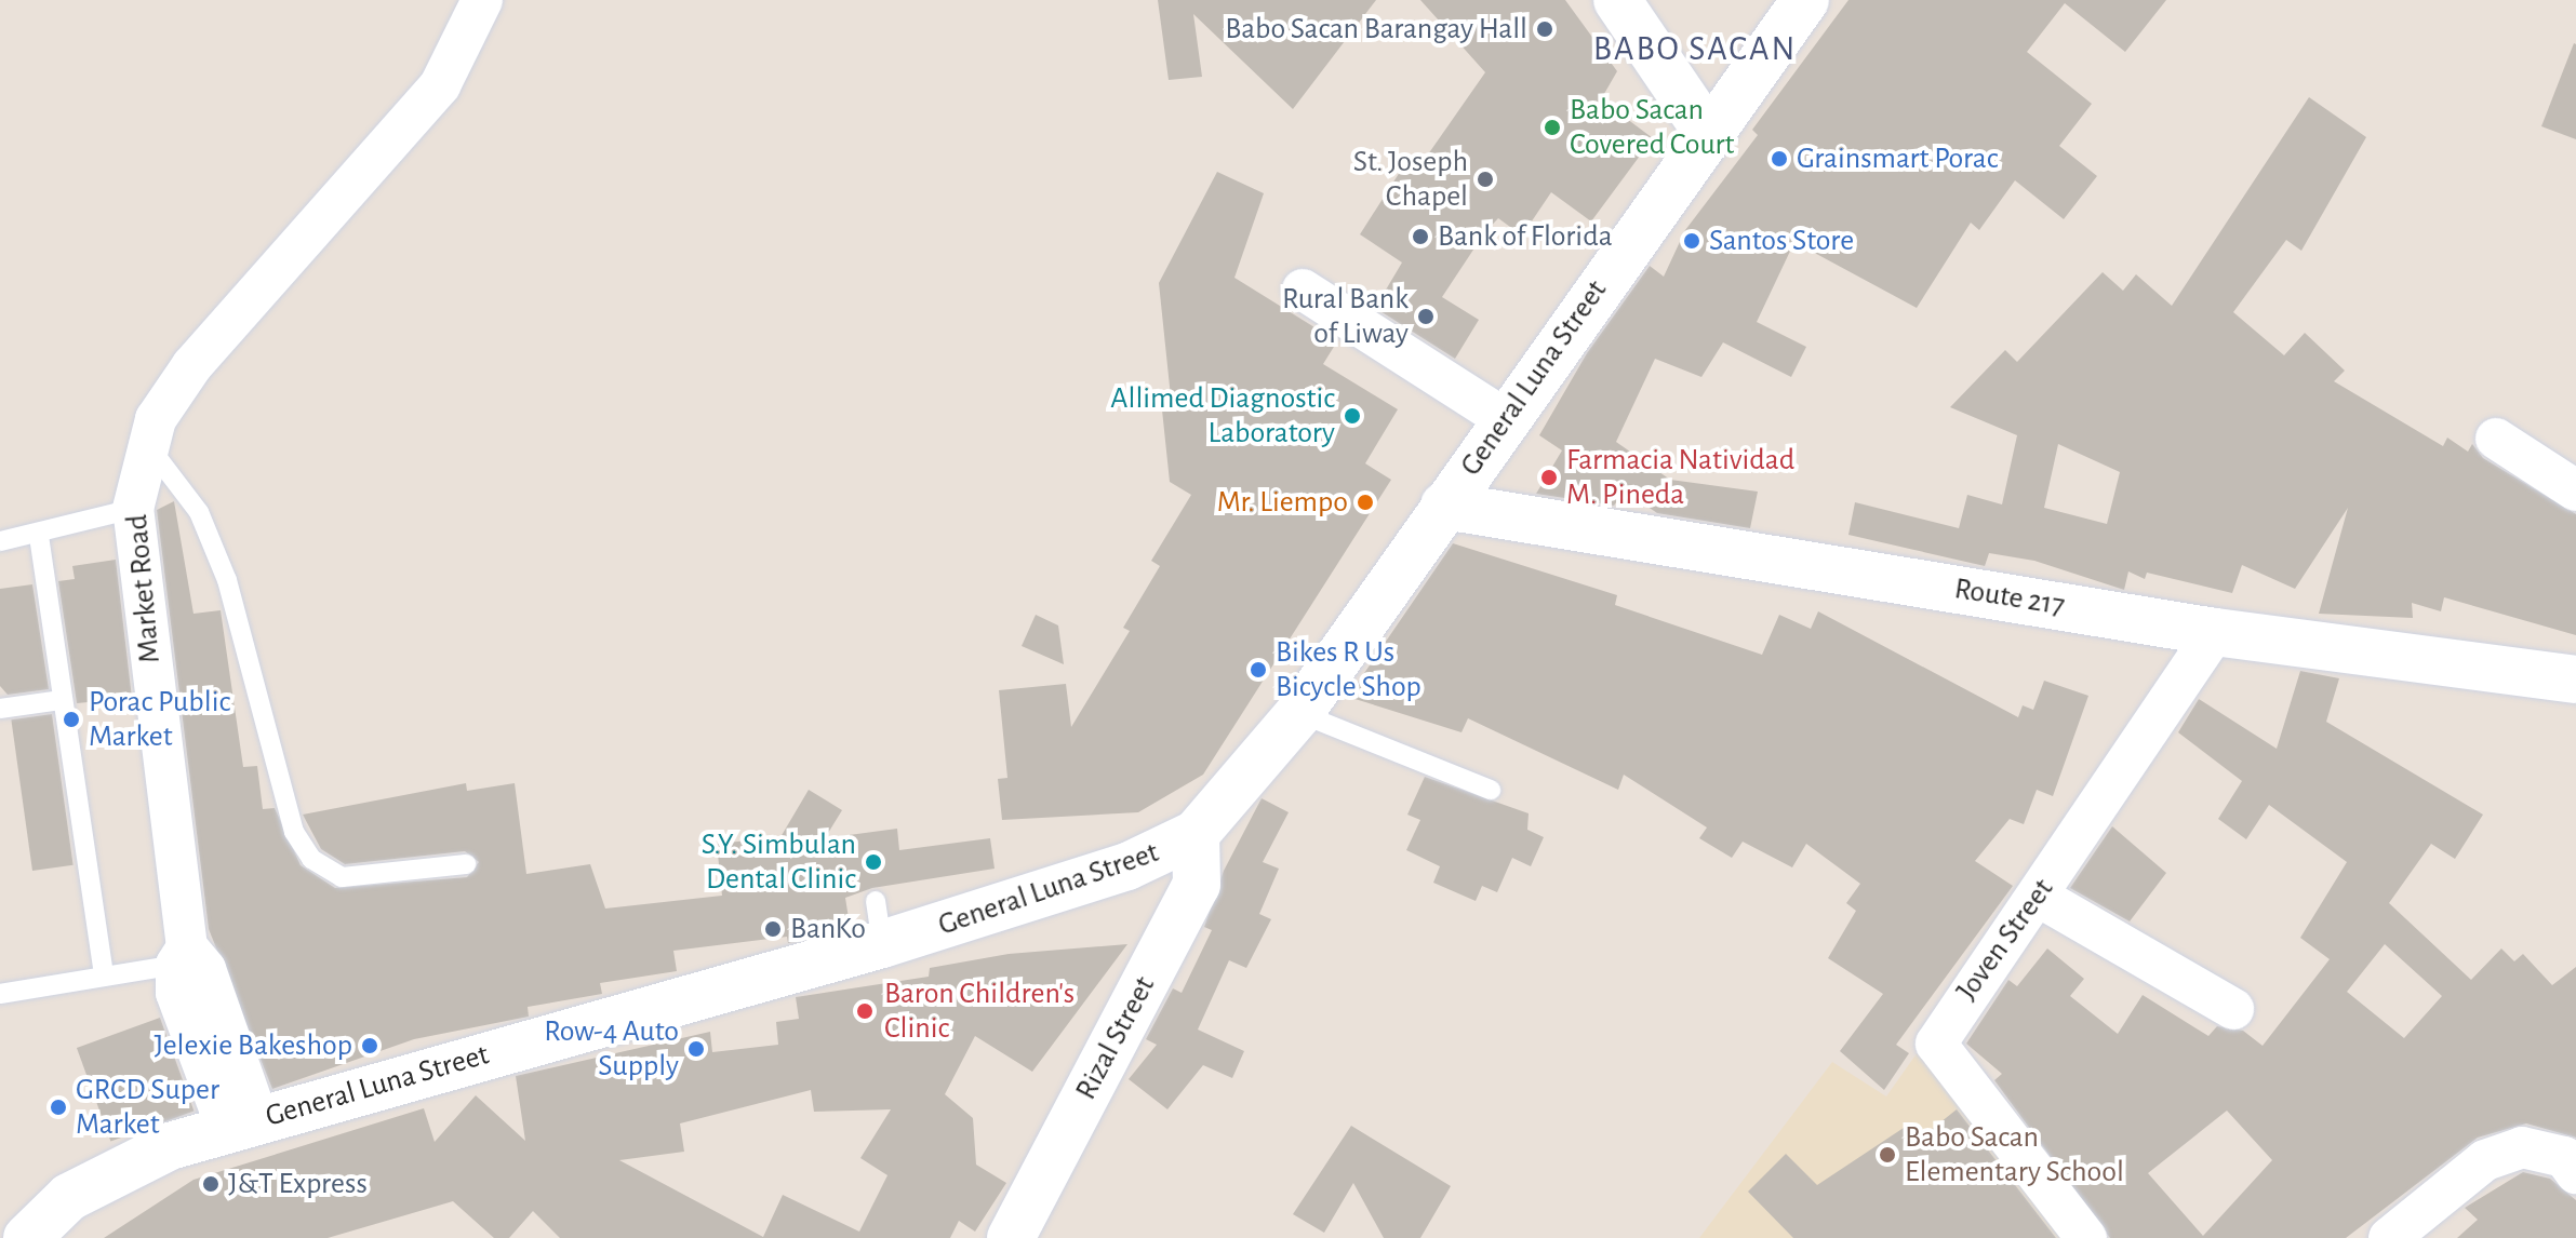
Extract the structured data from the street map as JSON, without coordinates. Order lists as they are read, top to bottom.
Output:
{
  "streets": {
    "main road": ["General Luna Street", "Route 217", "Rizal Street"],
    "street": ["Market Road", "Joven Street"]
  },
  "crossings": [
    ["General Luna Street", "Market Road"],
    ["General Luna Street", "Route 217"],
    ["General Luna Street", "Rizal Street"],
    ["Route 217", "Joven Street"]
  ],
  "districts": ["BABO SACAN"],
  "places": [
    "Babo Sacan Barangay Hall",
    "Babo Sacan Covered Court",
    "Grainsmart Porac",
    "St. Joseph Chapel",
    "Bank of Florida",
    "Santos Store",
    "Rural Bank of Liway",
    "Allimed Diagnostic Laboratory",
    "Farmacia Natividad M. Pineda",
    "Mr. Liempo",
    "Bikes R Us Bicycle Shop",
    "Porac Public Market",
    "S.Y. Simbulan Dental Clinic",
    "BanKo",
    "Baron Children's Clinic",
    "Jelexie Bakeshop",
    "Row-4 Auto Supply",
    "GRCD Super Market",
    "Babo Sacan Elementary School",
    "J&T Express"
  ]
}
